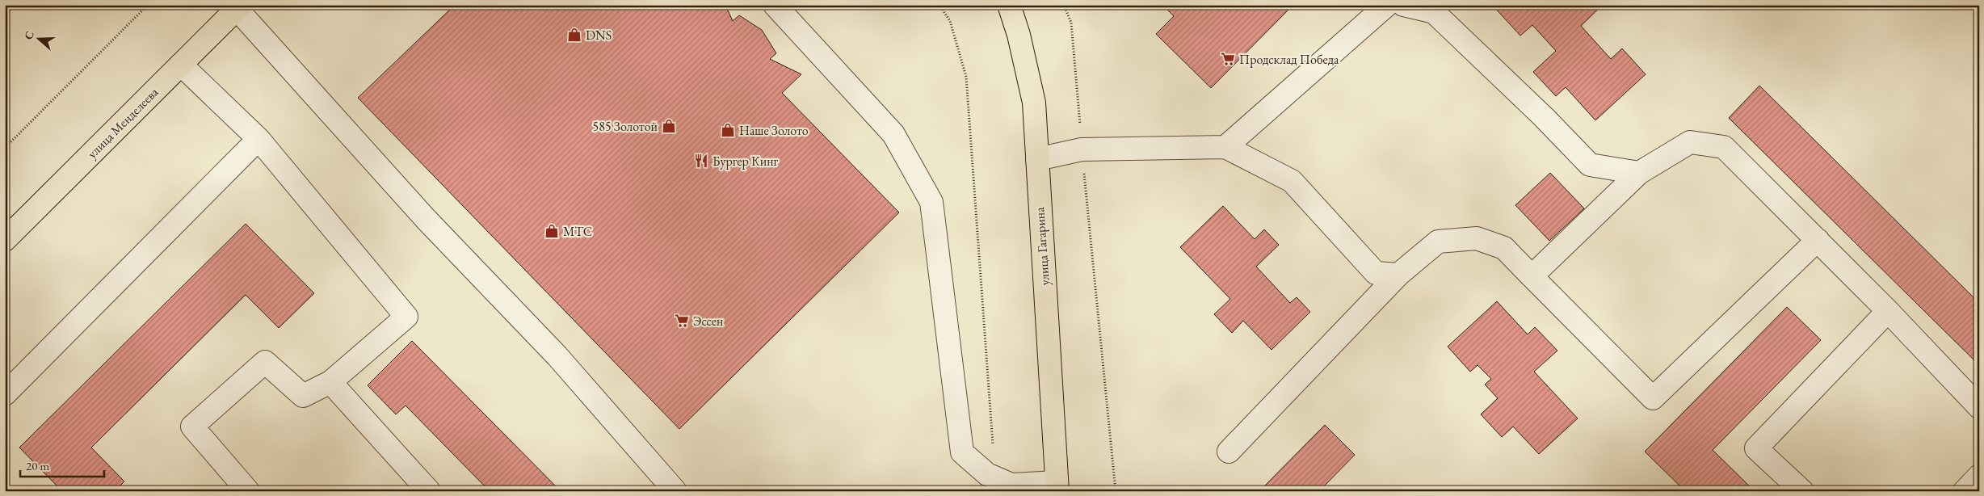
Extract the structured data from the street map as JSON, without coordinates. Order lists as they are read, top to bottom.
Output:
{
  "streets": {
    "main road": ["улица Менделеева", "улица Гагарина"]
  },
  "places": {
    "shop": [
      "DNS",
      "585 Золотой",
      "Наше Золото",
      "МТС"
    ],
    "supermarket": ["Продсклад Победа", "Эссен"],
    "restaurant": ["Бургер Кинг"]
  },
  "scale_bar": "20 m",
  "north": "left"
}
